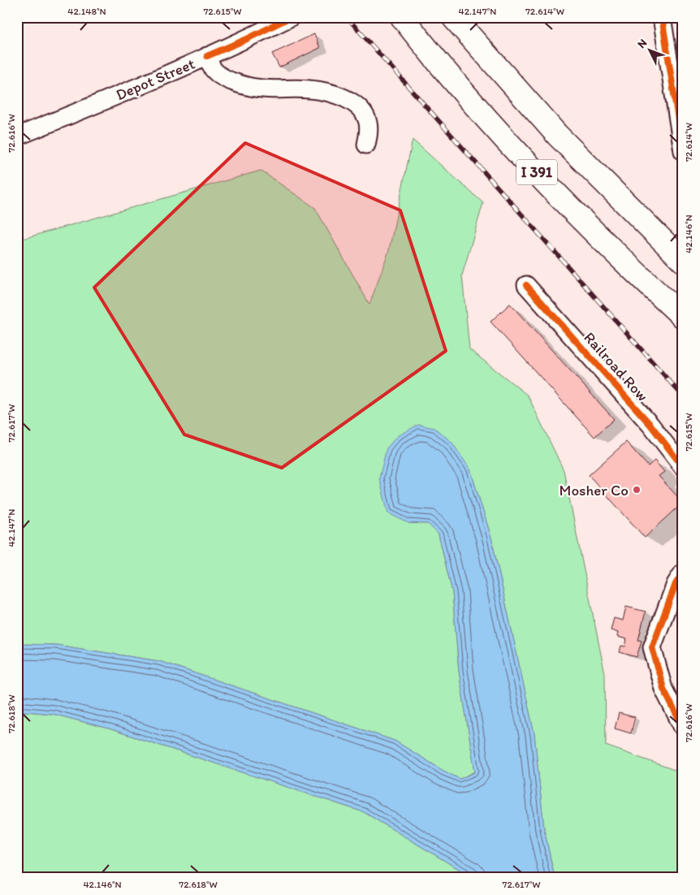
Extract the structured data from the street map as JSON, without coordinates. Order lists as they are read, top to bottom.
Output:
{
  "streets": {
    "highway": ["I 391"],
    "street": ["Depot Street", "Railroad Row"]
  },
  "places": ["Mosher Co"],
  "north": "top left",
  "coordinates": [
    "42.148°N",
    "72.615°W",
    "42.147°N",
    "72.614°W",
    "72.616°W",
    "42.146°N",
    "72.617°W",
    "72.618°W"
  ]
}
